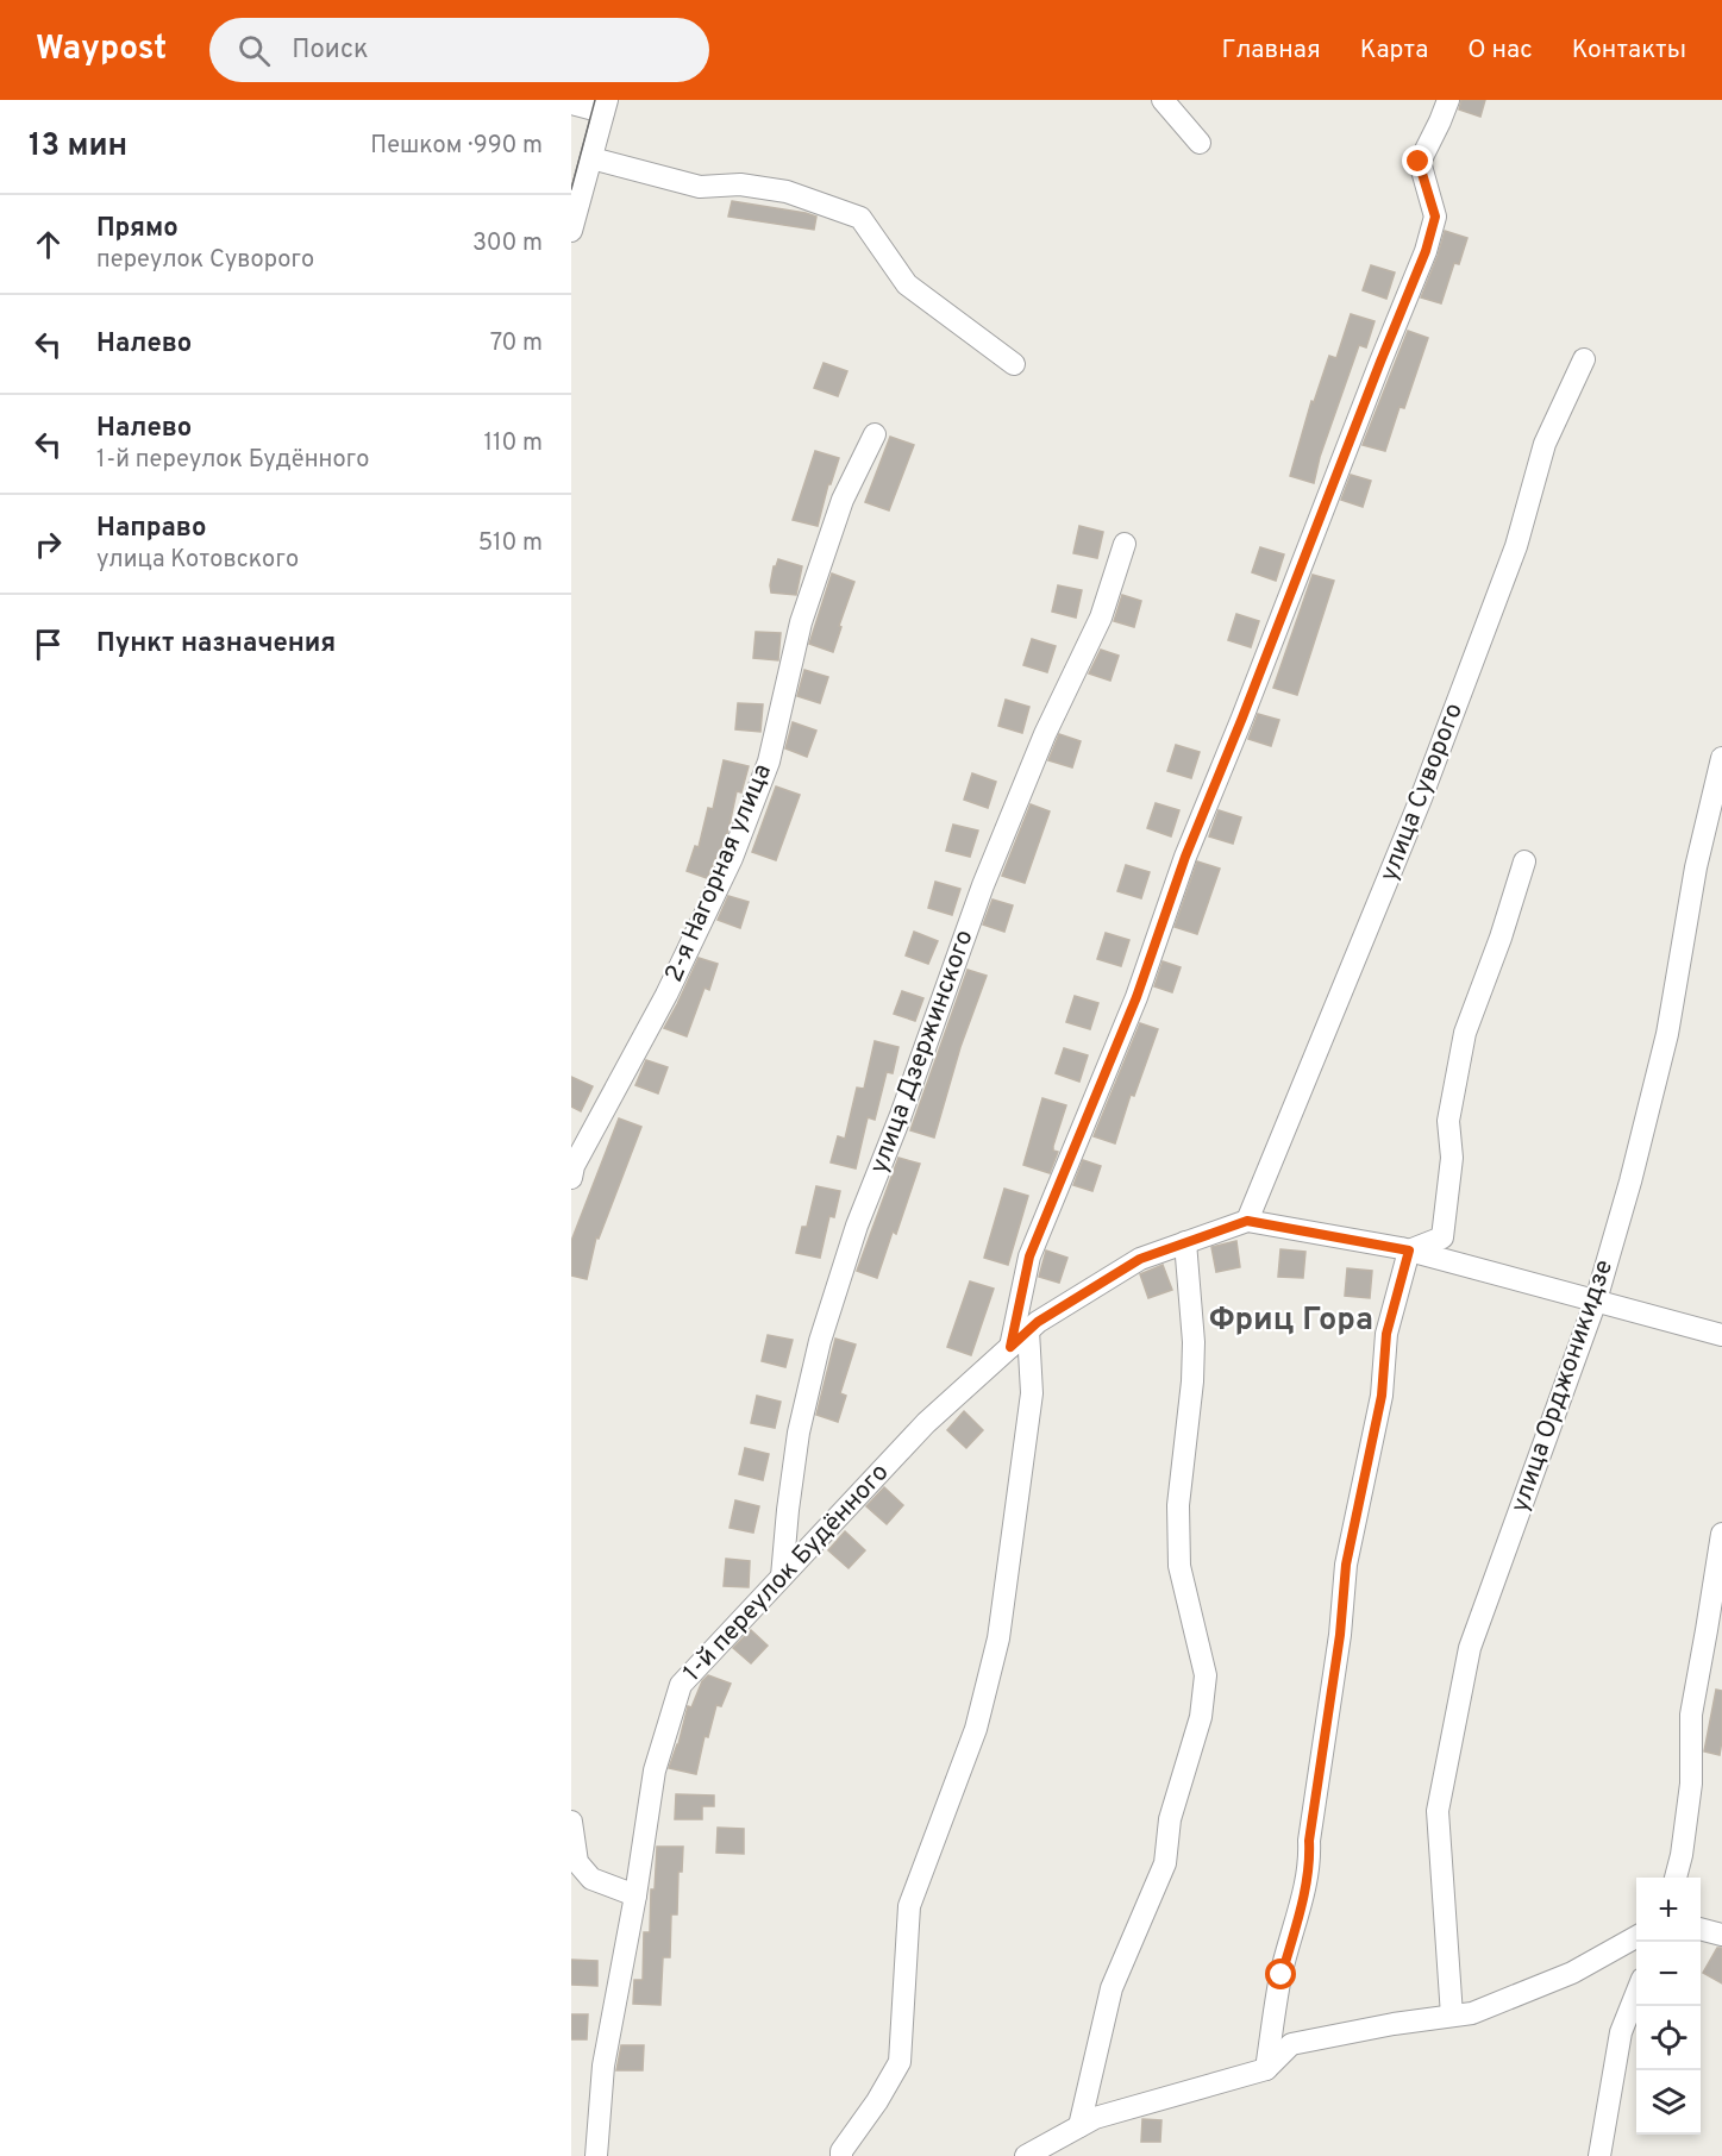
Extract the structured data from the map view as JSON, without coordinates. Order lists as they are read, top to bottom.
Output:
{
  "streets": {
    "street": [
      "улица Суворого",
      "2-я Нагорная улица",
      "улица Дзержинского",
      "улица Орджоникидзе",
      "1-й переулок Будённого"
    ]
  },
  "crossings": [
    ["улица Суворого", "1-й переулок Будённого"],
    ["улица Дзержинского", "1-й переулок Будённого"]
  ],
  "districts": ["Фриц Гора"],
  "page": {
    "header": "Waypost",
    "search": "Поиск",
    "nav": [
      "Главная",
      "Карта",
      "О нас",
      "Контакты"
    ],
    "heading": ["13 мин", "Пешком · 990 m"],
    "list": [
      ["Прямо", "переулок Суворого", "300 m"],
      ["Налево", "70 m"],
      ["Налево", "1-й переулок Будённого", "110 m"],
      ["Направо", "улица Котовского", "510 m"],
      "Пункт назначения"
    ],
    "map_buttons": ["+", "−"]
  }
}
